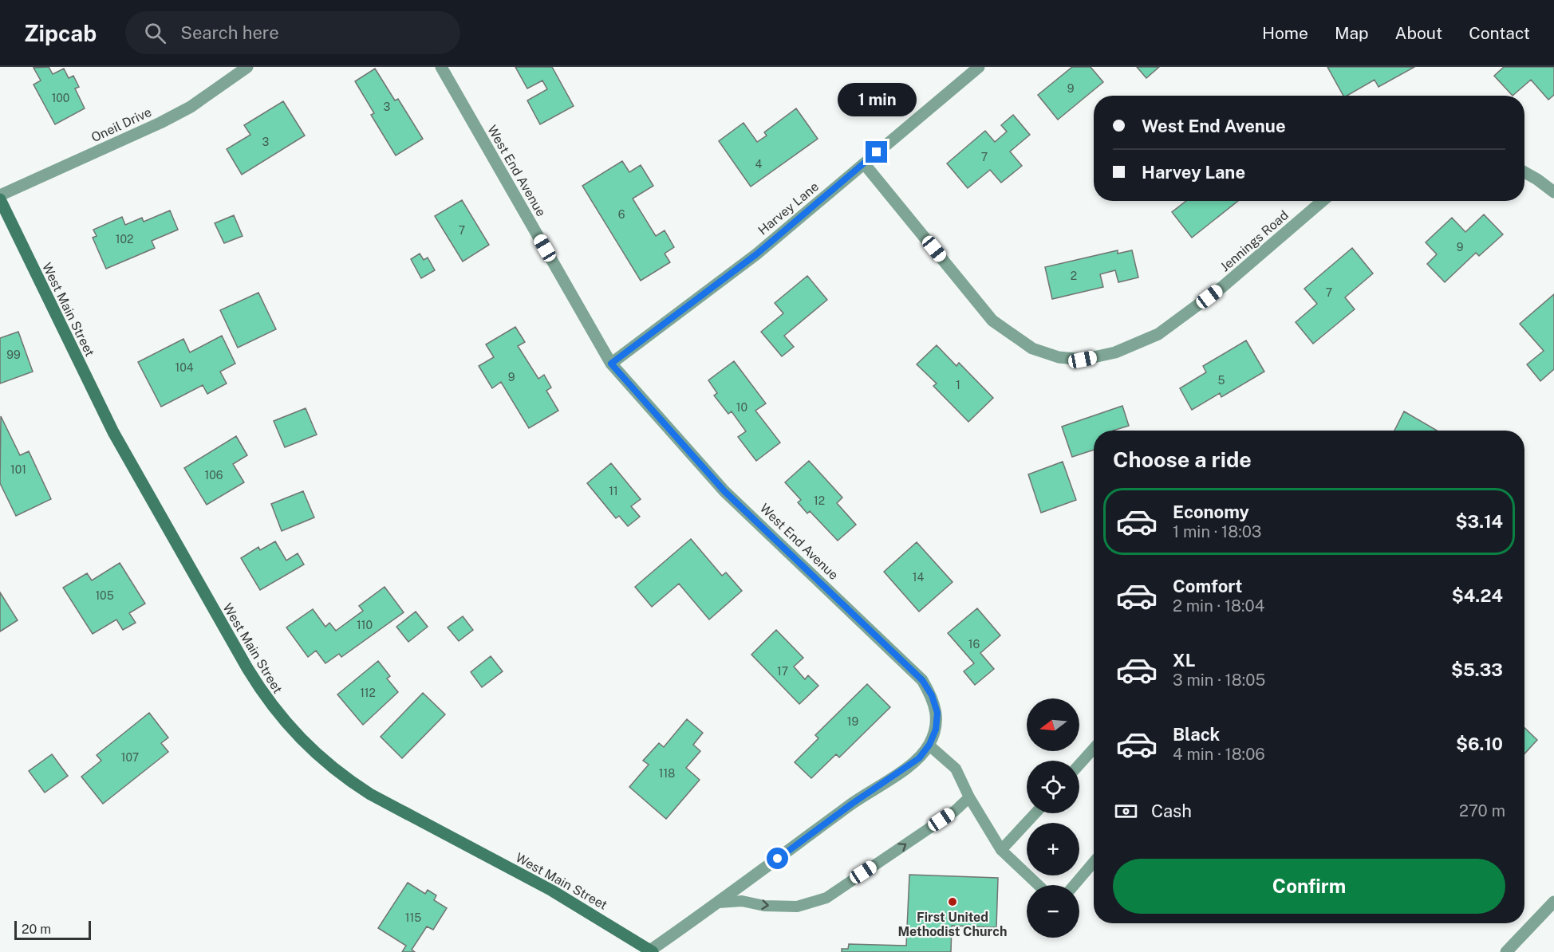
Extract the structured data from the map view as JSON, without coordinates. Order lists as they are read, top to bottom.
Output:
{
  "streets": {
    "main road": ["West Main Street"],
    "street": [
      "Oneil Drive",
      "West End Avenue",
      "Harvey Lane",
      "Jennings Road"
    ]
  },
  "crossings": [
    ["Oneil Drive", "West Main Street"],
    ["West End Avenue", "Harvey Lane"],
    ["West End Avenue", "West Main Street"],
    ["Harvey Lane", "Jennings Road"]
  ],
  "places": ["First United Methodist Church"],
  "house_numbers": [
    "9",
    "100",
    "3",
    "3",
    "7",
    "4",
    "6",
    "7",
    "102",
    "9",
    "2",
    "7",
    "99",
    "104",
    "9",
    "5",
    "1",
    "10",
    "101",
    "106",
    "11",
    "12",
    "14",
    "105",
    "110",
    "16",
    "17",
    "112",
    "19",
    "107",
    "118",
    "115"
  ],
  "scale_bar": "20 m",
  "north": "left",
  "page": {
    "header": "Zipcab",
    "search": "Search here",
    "nav": [
      "Home",
      "Map",
      "About",
      "Contact"
    ],
    "bubble": "1 min",
    "banner": ["West End Avenue", "Harvey Lane"],
    "heading": "Choose a ride",
    "list": [
      {
        "name": "Economy",
        "note": "1 min · 18:03",
        "value": "$3.14"
      },
      {
        "name": "Comfort",
        "note": "2 min · 18:04",
        "value": "$4.24"
      },
      {
        "name": "XL",
        "note": "3 min · 18:05",
        "value": "$5.33"
      },
      {
        "name": "Black",
        "note": "4 min · 18:06",
        "value": "$6.10"
      }
    ],
    "map_buttons": ["+", "−"],
    "pay": ["Cash", "270 m"],
    "buttons": "Confirm",
    "scale": "20 m"
  }
}
